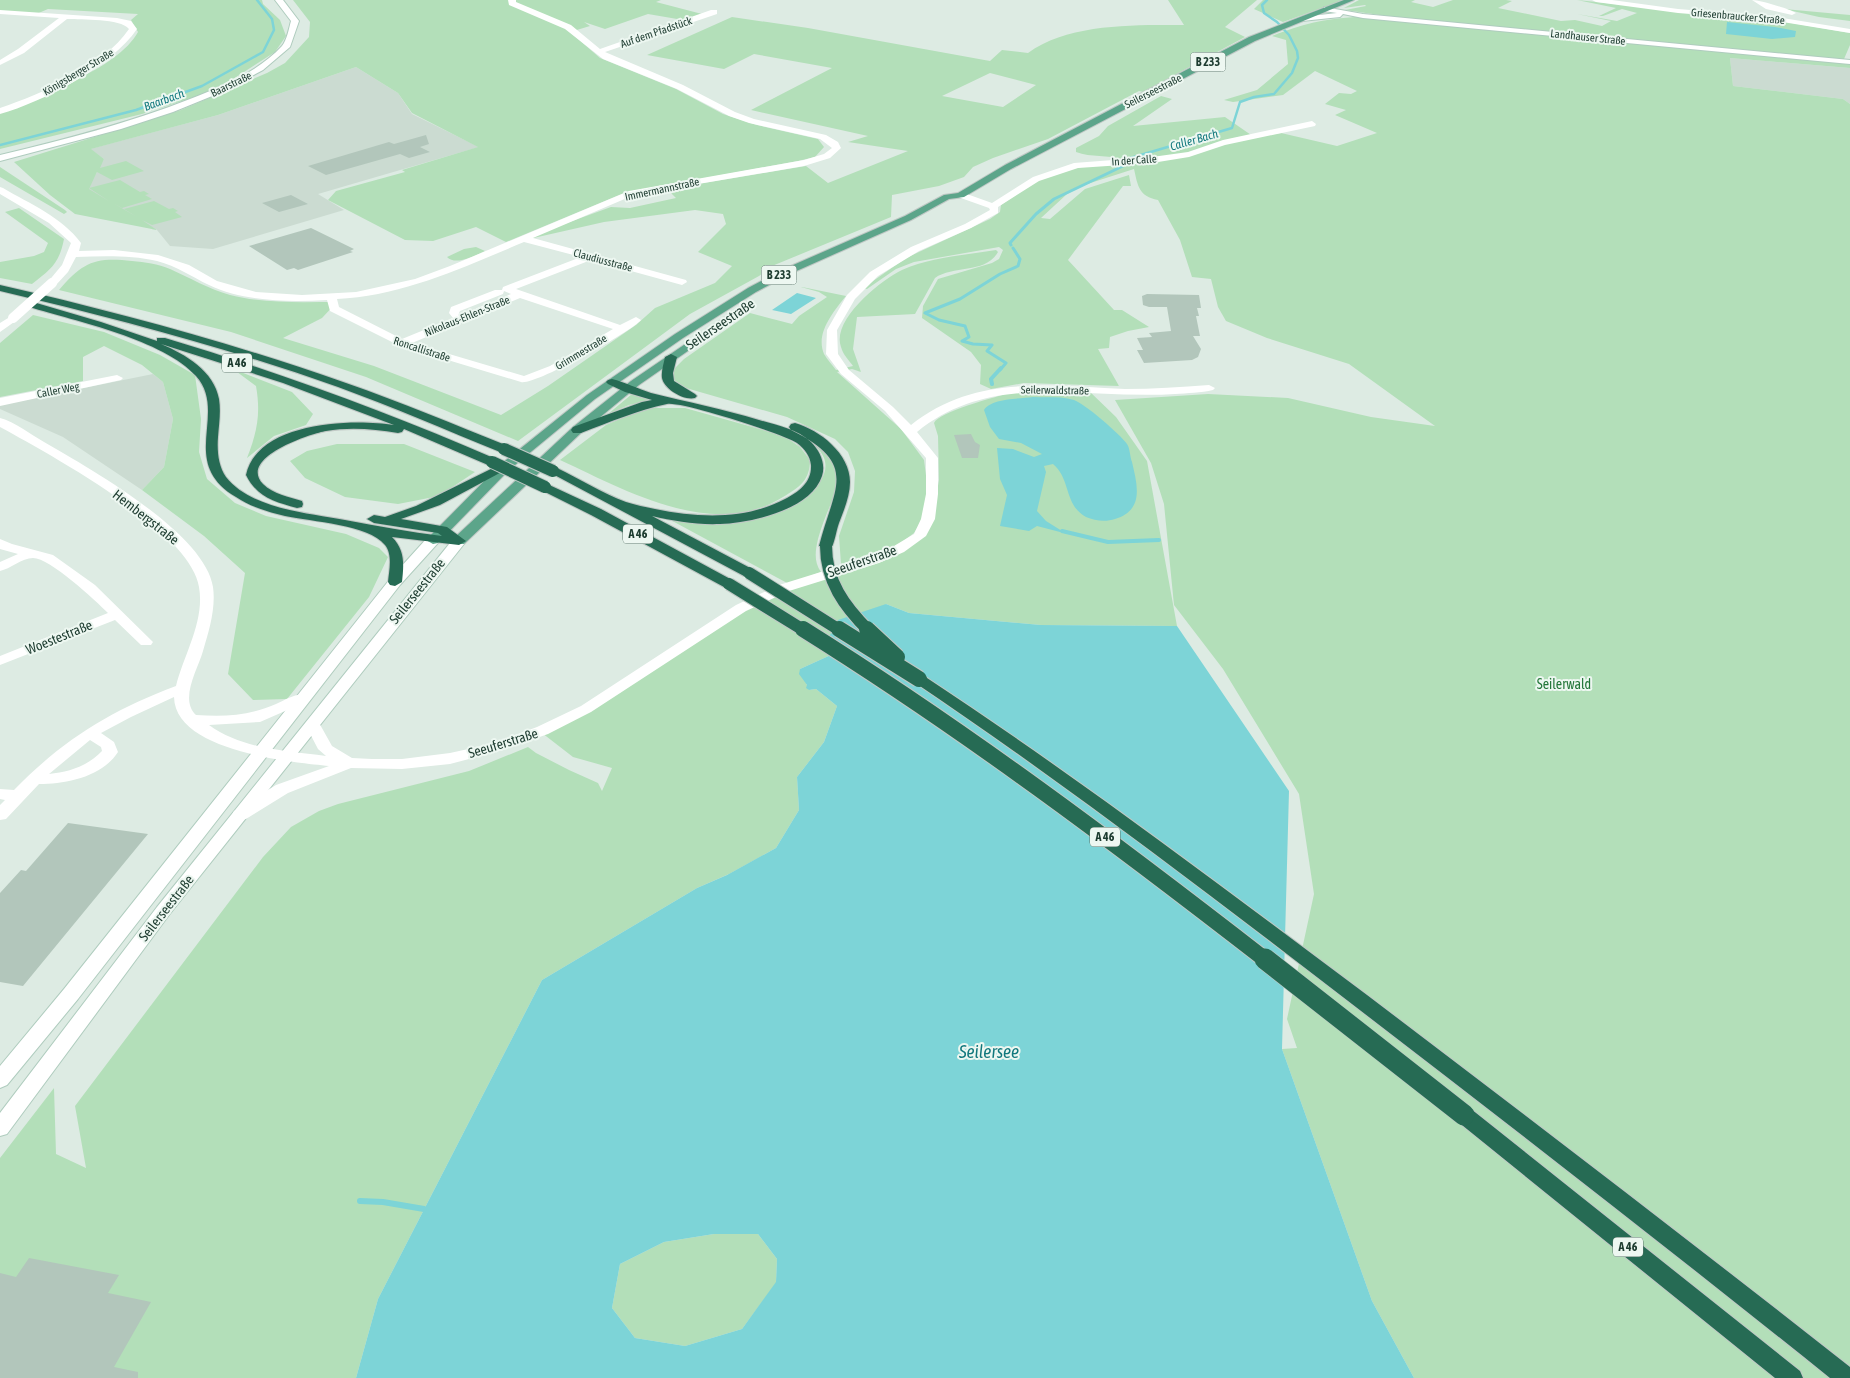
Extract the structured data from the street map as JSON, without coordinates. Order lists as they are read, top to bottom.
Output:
{
  "streets": {
    "highway": ["A 46"],
    "main road": ["B 233", "Seilerseestraße"],
    "street": [
      "Griesenbraucker Straße",
      "Auf dem Pfadstück",
      "Landhauser Straße",
      "Königsberger Straße",
      "Baarstraße",
      "In der Calle",
      "Immermannstraße",
      "Claudiusstraße",
      "Nikolaus-Ehlen-Straße",
      "Roncallistraße",
      "Grimmestraße",
      "Caller Weg",
      "Seilerwaldstraße",
      "Hembergstraße",
      "Seeuferstraße",
      "Woestestraße"
    ]
  },
  "crossings": [
    ["Auf dem Pfadstück", "Immermannstraße"],
    ["Landhauser Straße", "Seilerseestraße"],
    ["Seilerseestraße", "Hembergstraße"],
    ["Seilerseestraße", "Seeuferstraße"],
    ["In der Calle", "Seeuferstraße"],
    ["Immermannstraße", "Claudiusstraße"],
    ["Immermannstraße", "Roncallistraße"],
    ["Claudiusstraße", "Nikolaus-Ehlen-Straße"],
    ["Nikolaus-Ehlen-Straße", "Roncallistraße"],
    ["Roncallistraße", "Grimmestraße"],
    ["Seilerwaldstraße", "Seeuferstraße"],
    ["Hembergstraße", "Seeuferstraße"]
  ],
  "water": ["Baarbach", "Caller Bach", "Seilersee"],
  "parks": ["Seilerwald"]
}
